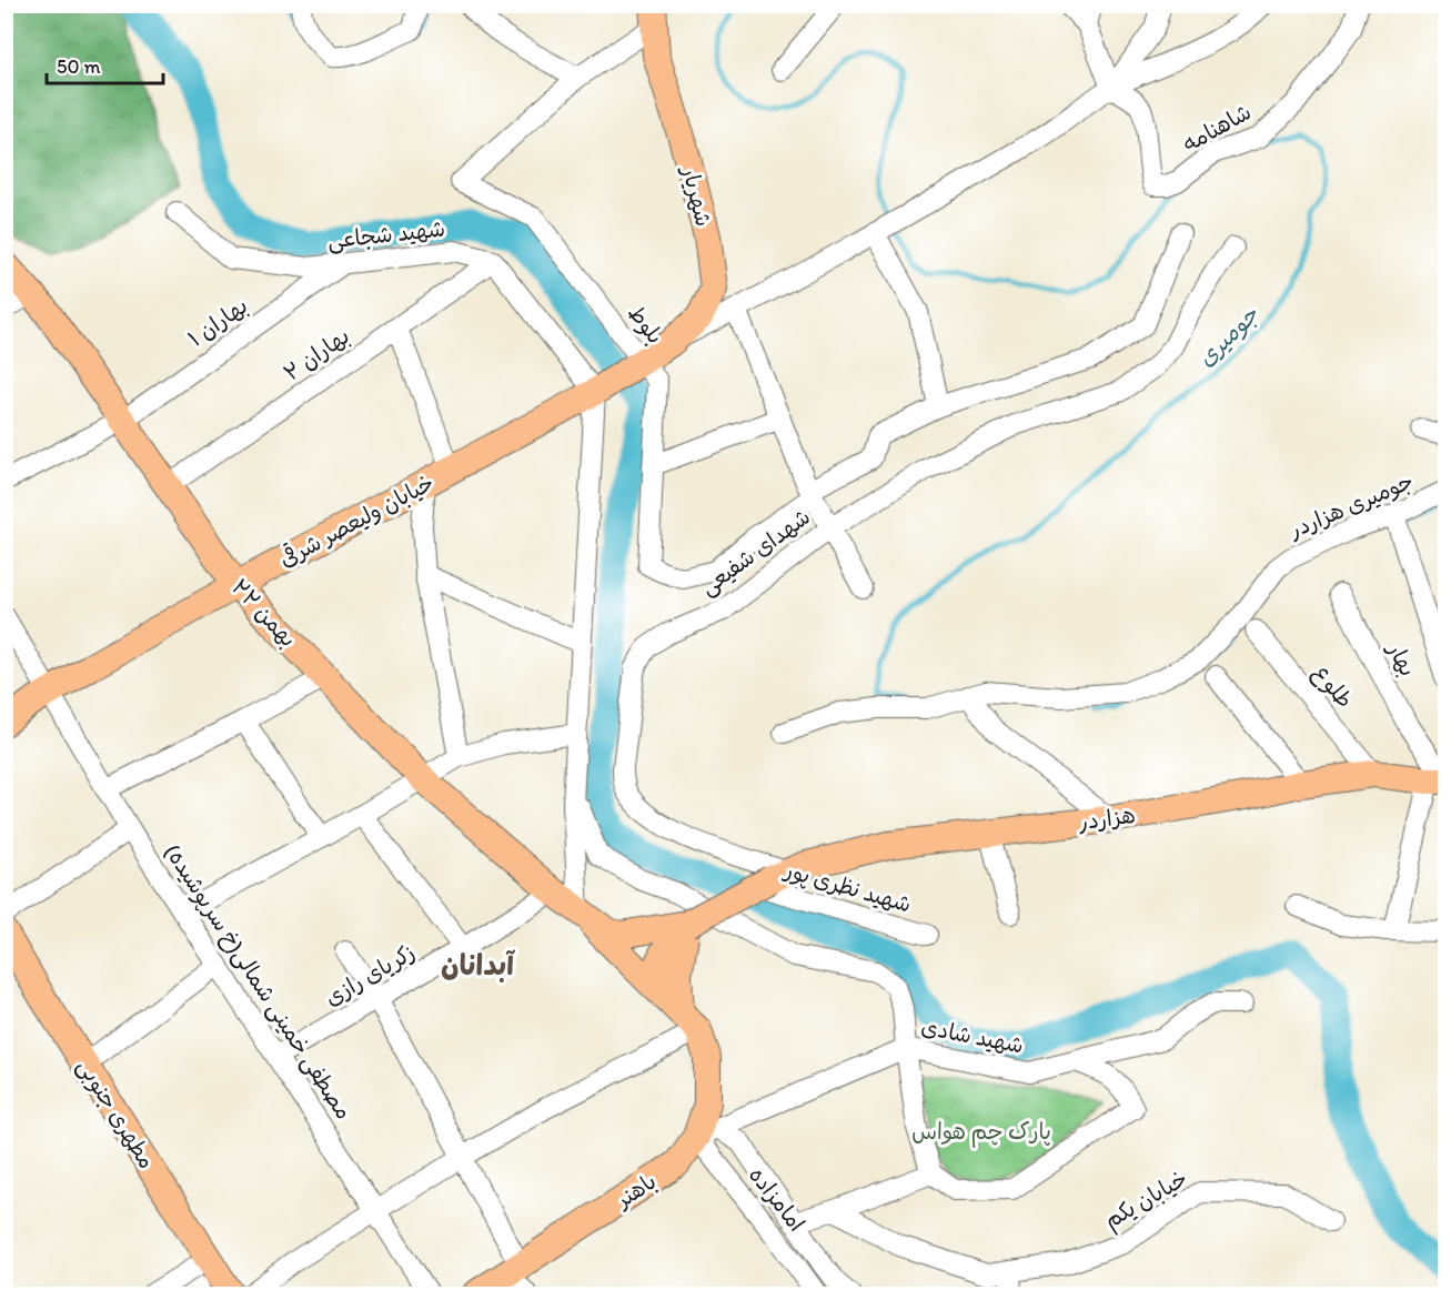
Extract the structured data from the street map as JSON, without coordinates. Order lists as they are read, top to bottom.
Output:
{
  "streets": {
    "main road": [
      "شهریار",
      "خیابان ولیعصر شرقی",
      "۲۲ بهمن",
      "هزاردر",
      "مطهری جنوبی",
      "باهنر"
    ],
    "street": [
      "شاهنامه",
      "شهید شجاعی",
      "بهاران ۱",
      "بلوط",
      "بهاران ۲",
      "جومیری هزاردر",
      "شهدای شفیعی",
      "بهار",
      "طلوع",
      "شهید نظری پور",
      "زکریای رازی",
      "مصطفی خمینی شمالی(خ سرپوشیده)",
      "شهید شادی",
      "امامزاده",
      "خیابان یکم"
    ]
  },
  "crossings": [
    ["شهریار", "بلوط"],
    ["شهریار", "خیابان ولیعصر شرقی"],
    ["شهید شجاعی", "بهاران ۱"],
    ["شهید شجاعی", "بهاران ۲"],
    ["بهاران ۱", "۲۲ بهمن"],
    ["بلوط", "خیابان ولیعصر شرقی"],
    ["بهاران ۲", "۲۲ بهمن"],
    ["خیابان ولیعصر شرقی", "۲۲ بهمن"],
    ["خیابان ولیعصر شرقی", "مصطفی خمینی شمالی(خ سرپوشیده)"],
    ["شهدای شفیعی", "هزاردر"],
    ["شهدای شفیعی", "شهید نظری پور"],
    ["۲۲ بهمن", "زکریای رازی"],
    ["بهار", "هزاردر"],
    ["طلوع", "هزاردر"],
    ["هزاردر", "شهید نظری پور"],
    ["هزاردر", "باهنر"],
    ["زکریای رازی", "مصطفی خمینی شمالی(خ سرپوشیده)"],
    ["شهید شادی", "باهنر"],
    ["شهید شادی", "امامزاده"],
    ["باهنر", "امامزاده"]
  ],
  "districts": ["آبدانان"],
  "water": ["جومیری"],
  "parks": ["پارک چم هواس"],
  "scale_bar": "50 m"
}
